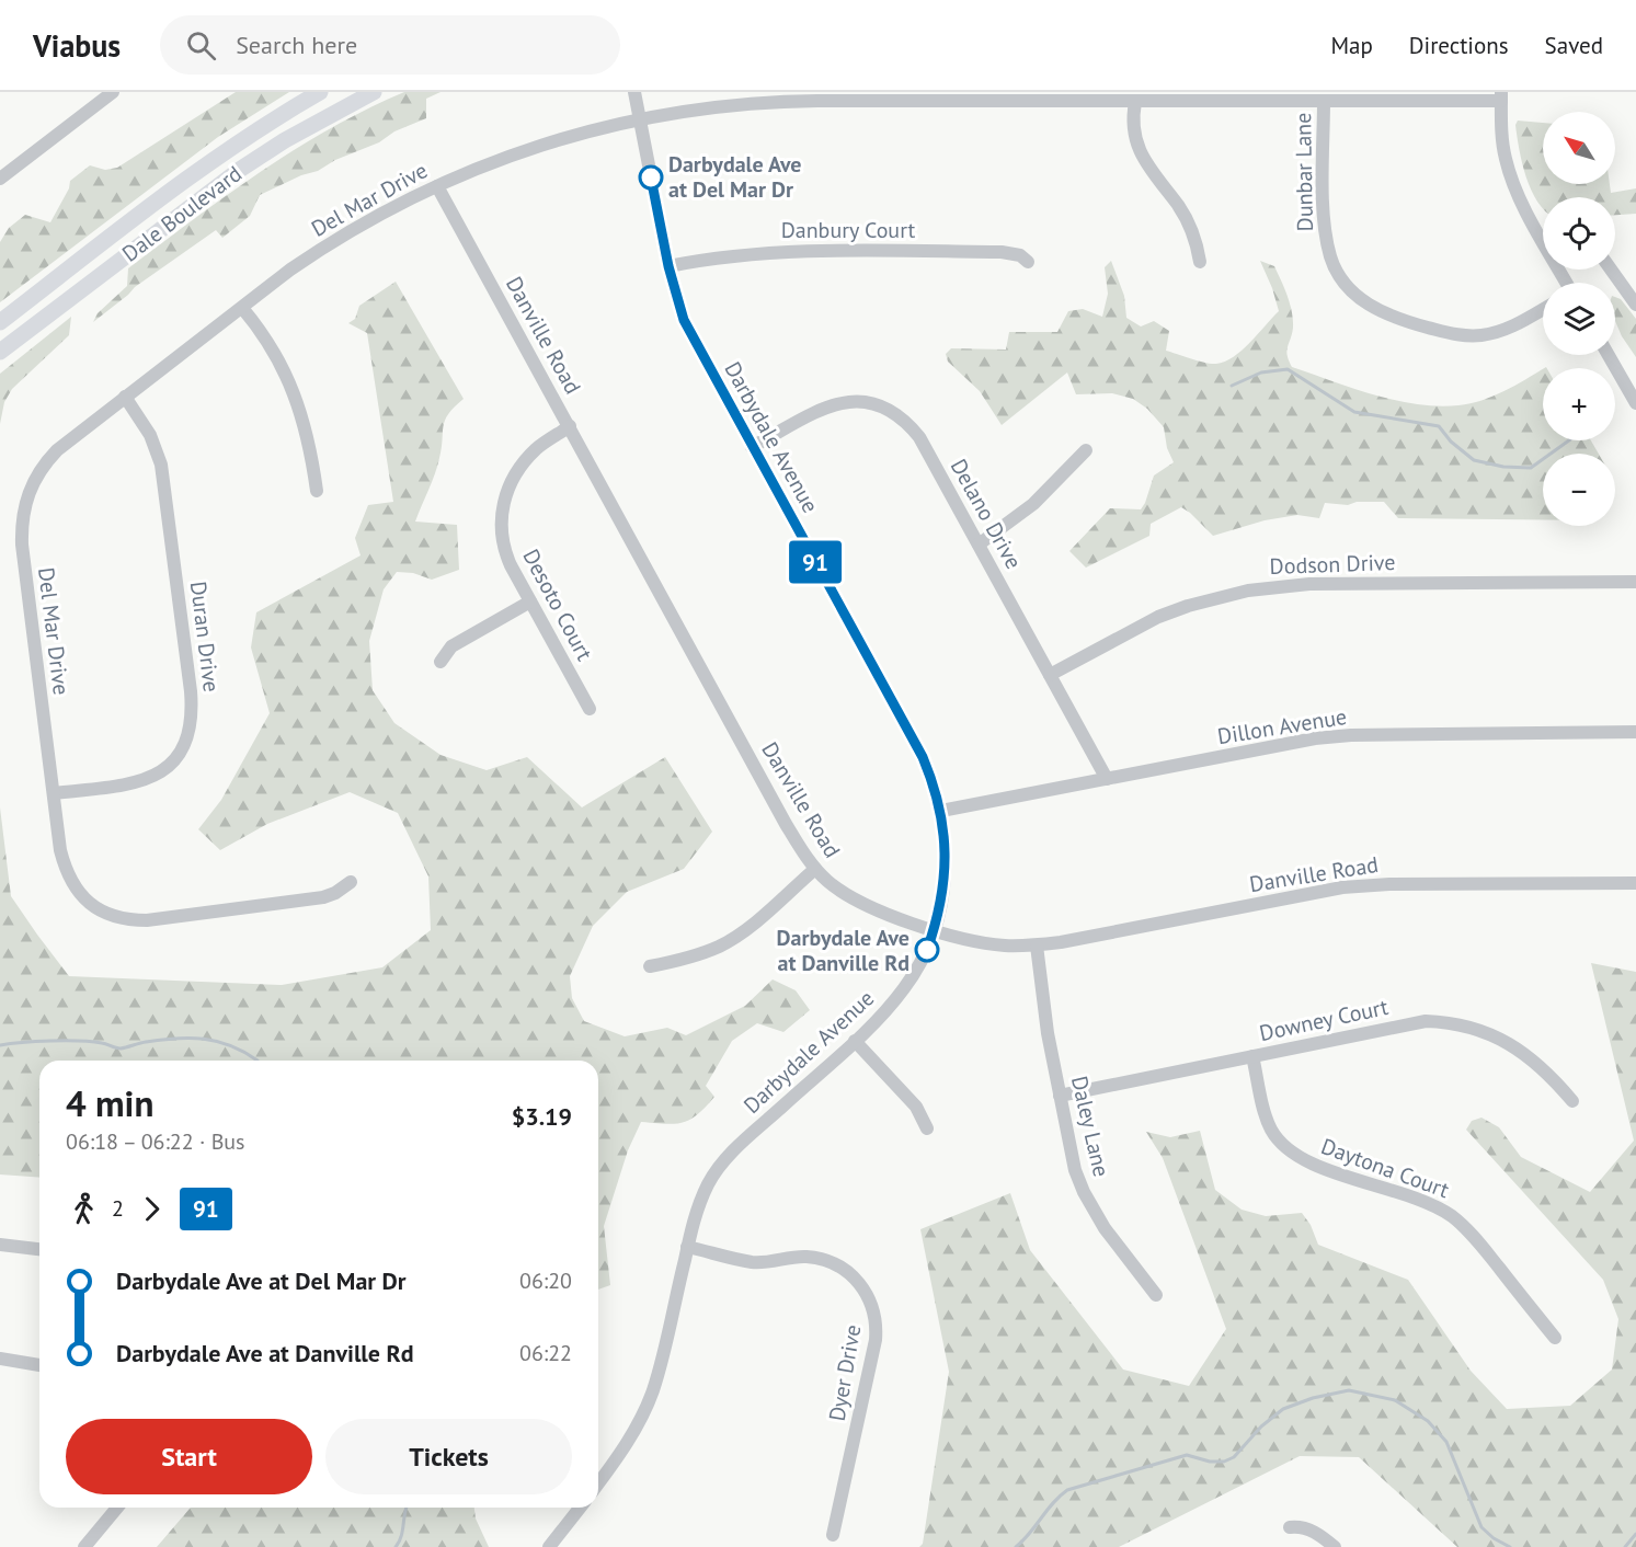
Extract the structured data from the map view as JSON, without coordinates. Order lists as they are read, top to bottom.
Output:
{
  "streets": {
    "main road": ["Dale Boulevard"],
    "street": [
      "Dunbar Lane",
      "Del Mar Drive",
      "Danbury Court",
      "Danville Road",
      "Darbydale Avenue",
      "Delano Drive",
      "Dodson Drive",
      "Desoto Court",
      "Duran Drive",
      "Dillon Avenue",
      "Downey Court",
      "Daley Lane",
      "Daytona Court",
      "Dyer Drive"
    ]
  },
  "crossings": [
    ["Dunbar Lane", "Del Mar Drive"],
    ["Del Mar Drive", "Danville Road"],
    ["Del Mar Drive", "Darbydale Avenue"],
    ["Del Mar Drive", "Duran Drive"],
    ["Danbury Court", "Darbydale Avenue"],
    ["Danville Road", "Darbydale Avenue"],
    ["Danville Road", "Desoto Court"],
    ["Danville Road", "Daley Lane"],
    ["Darbydale Avenue", "Delano Drive"],
    ["Darbydale Avenue", "Dillon Avenue"],
    ["Darbydale Avenue", "Dyer Drive"],
    ["Delano Drive", "Dodson Drive"],
    ["Delano Drive", "Dillon Avenue"],
    ["Downey Court", "Daley Lane"],
    ["Downey Court", "Daytona Court"]
  ],
  "places": ["Darbydale Ave at Del Mar Dr", "Darbydale Ave at Danville Rd"],
  "lines": ["bus line 91"],
  "north": "top left",
  "page": {
    "header": "Viabus",
    "search": "Search here",
    "nav": ["Map", "Directions", "Saved"],
    "on_map": "91",
    "map_buttons": ["+", "−"],
    "heading": ["4 min", "06:18 – 06:22 · Bus", "$3.19"],
    "legs": ["2", "91"],
    "list": [
      {
        "name": "Darbydale Ave at Del Mar Dr",
        "value": "06:20"
      },
      {
        "name": "Darbydale Ave at Danville Rd",
        "value": "06:22"
      }
    ],
    "buttons": ["Start", "Tickets"]
  }
}
